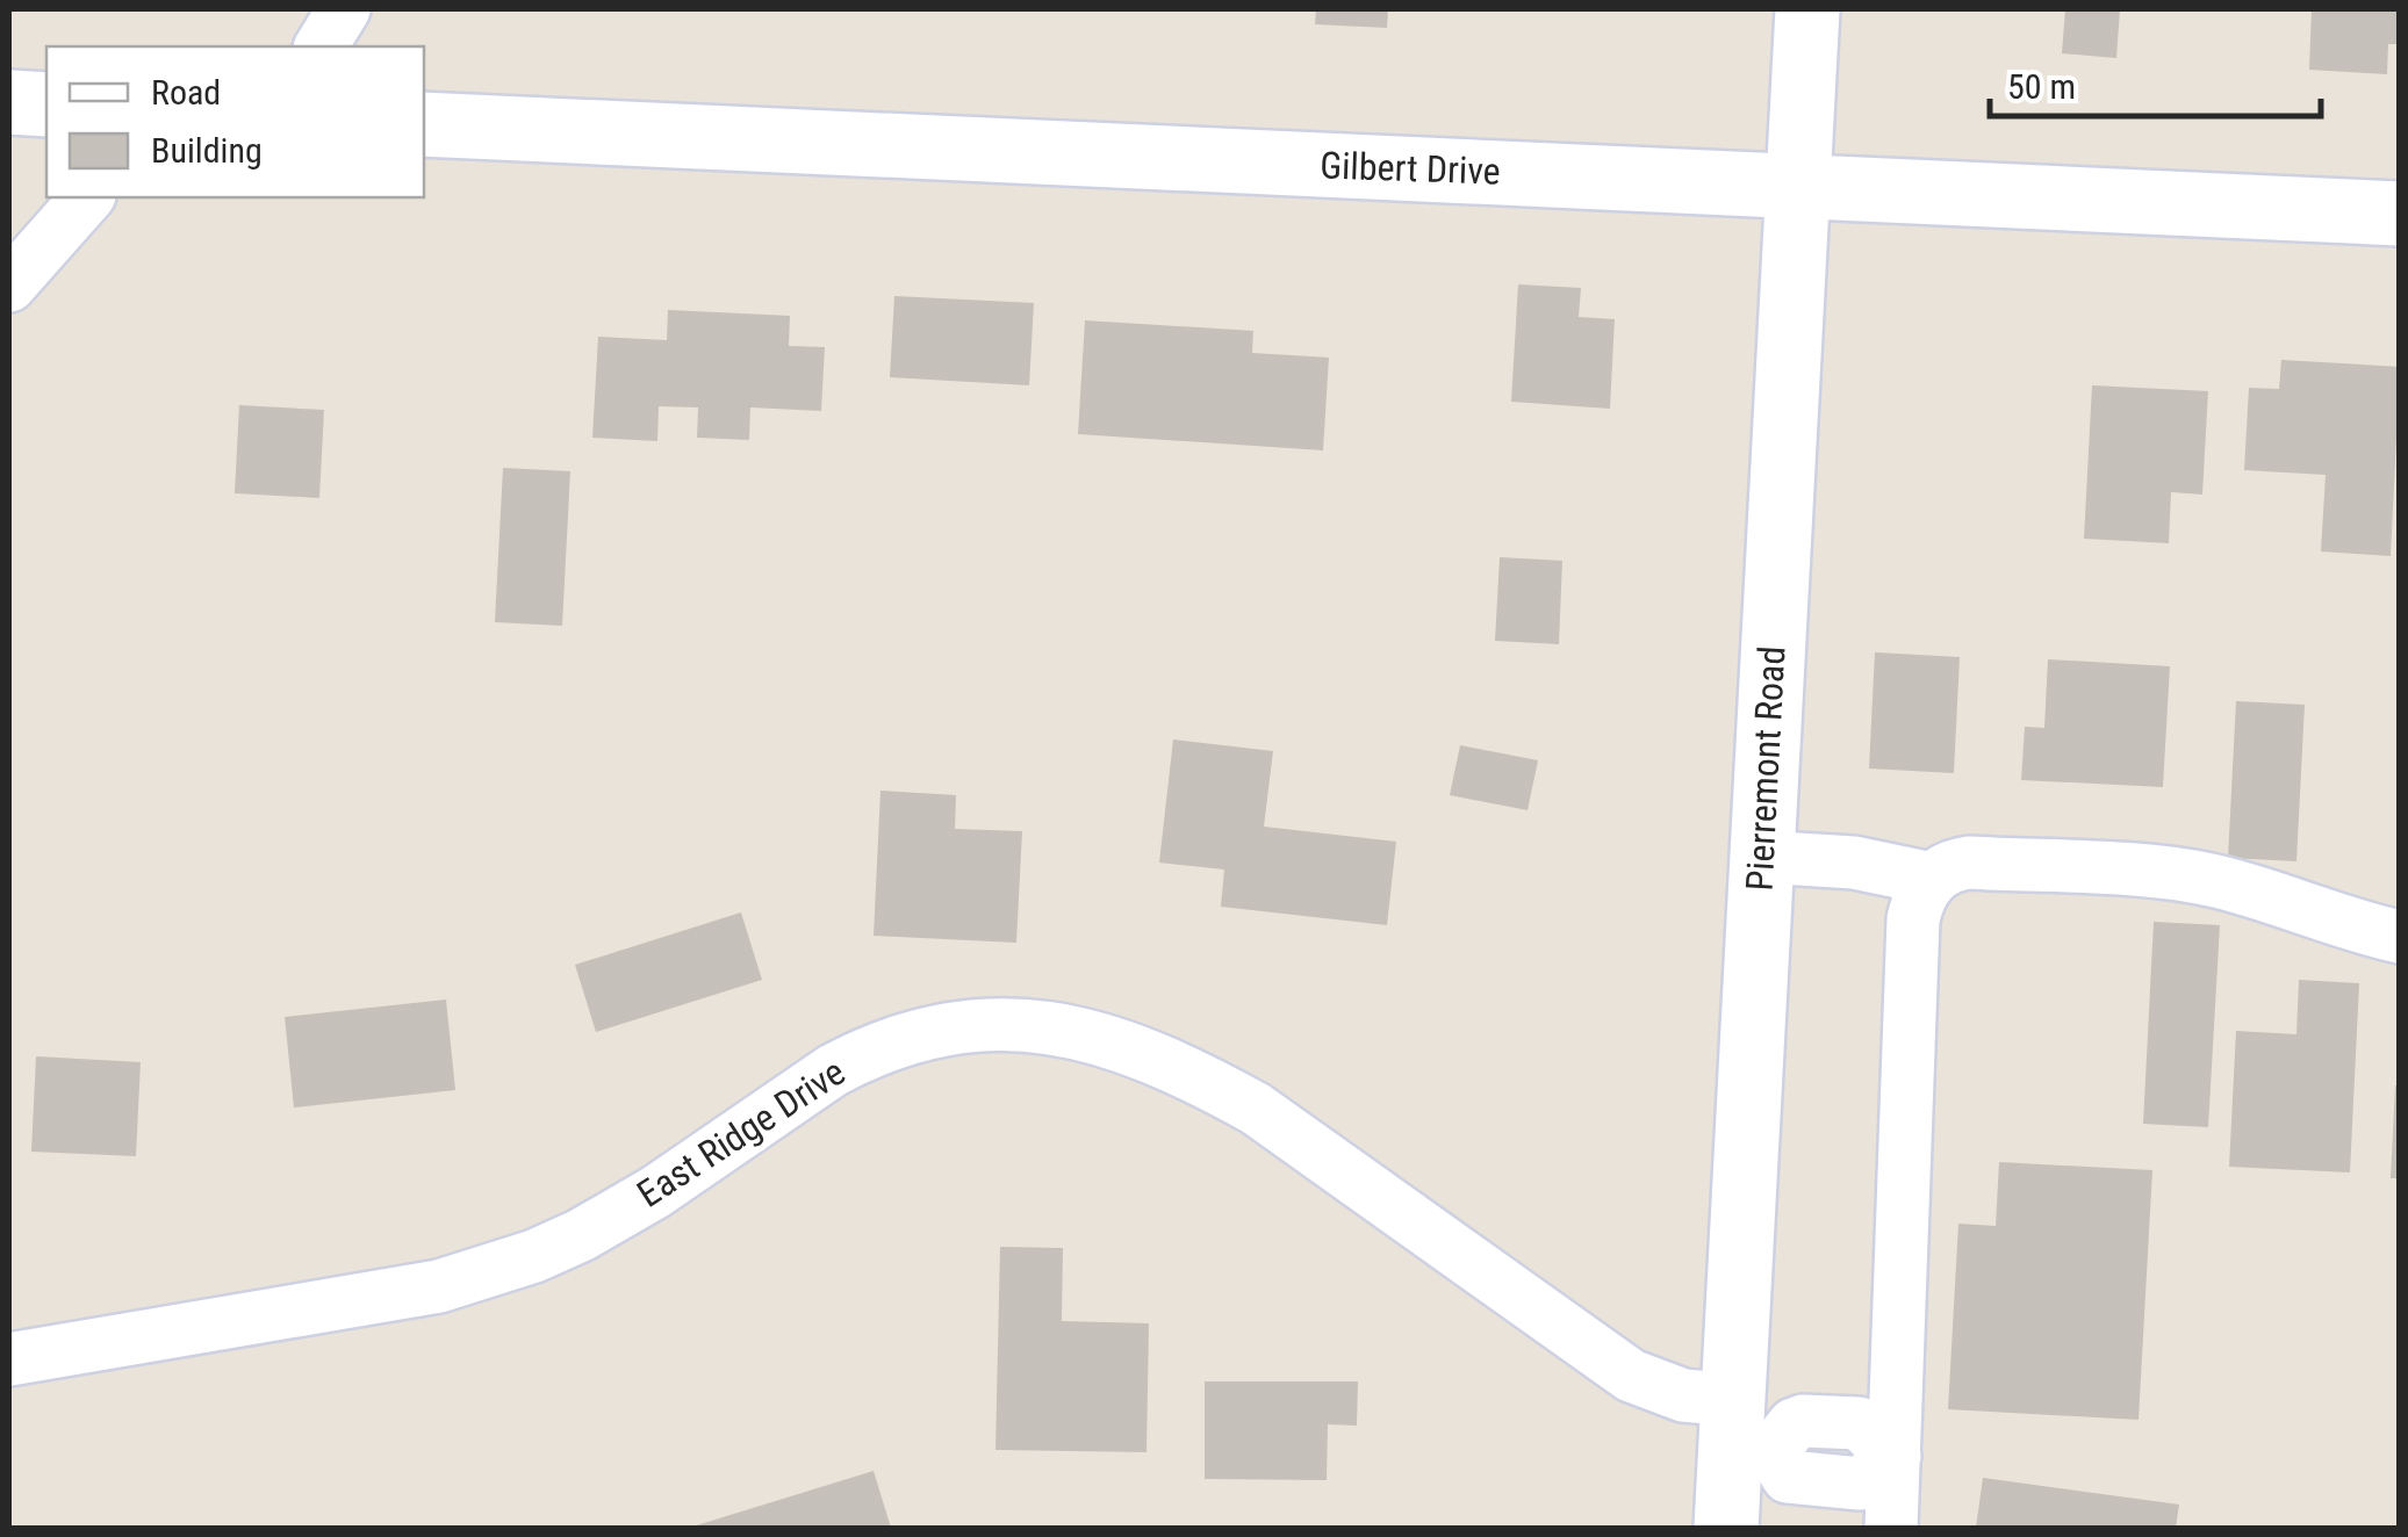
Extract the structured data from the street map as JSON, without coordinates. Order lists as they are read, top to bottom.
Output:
{
  "streets": {
    "street": ["Gilbert Drive", "Pierremont Road", "East Ridge Drive"]
  },
  "crossings": [
    ["Gilbert Drive", "Pierremont Road"],
    ["Pierremont Road", "East Ridge Drive"]
  ],
  "legend": ["Road", "Building"],
  "scale_bar": "50 m"
}
